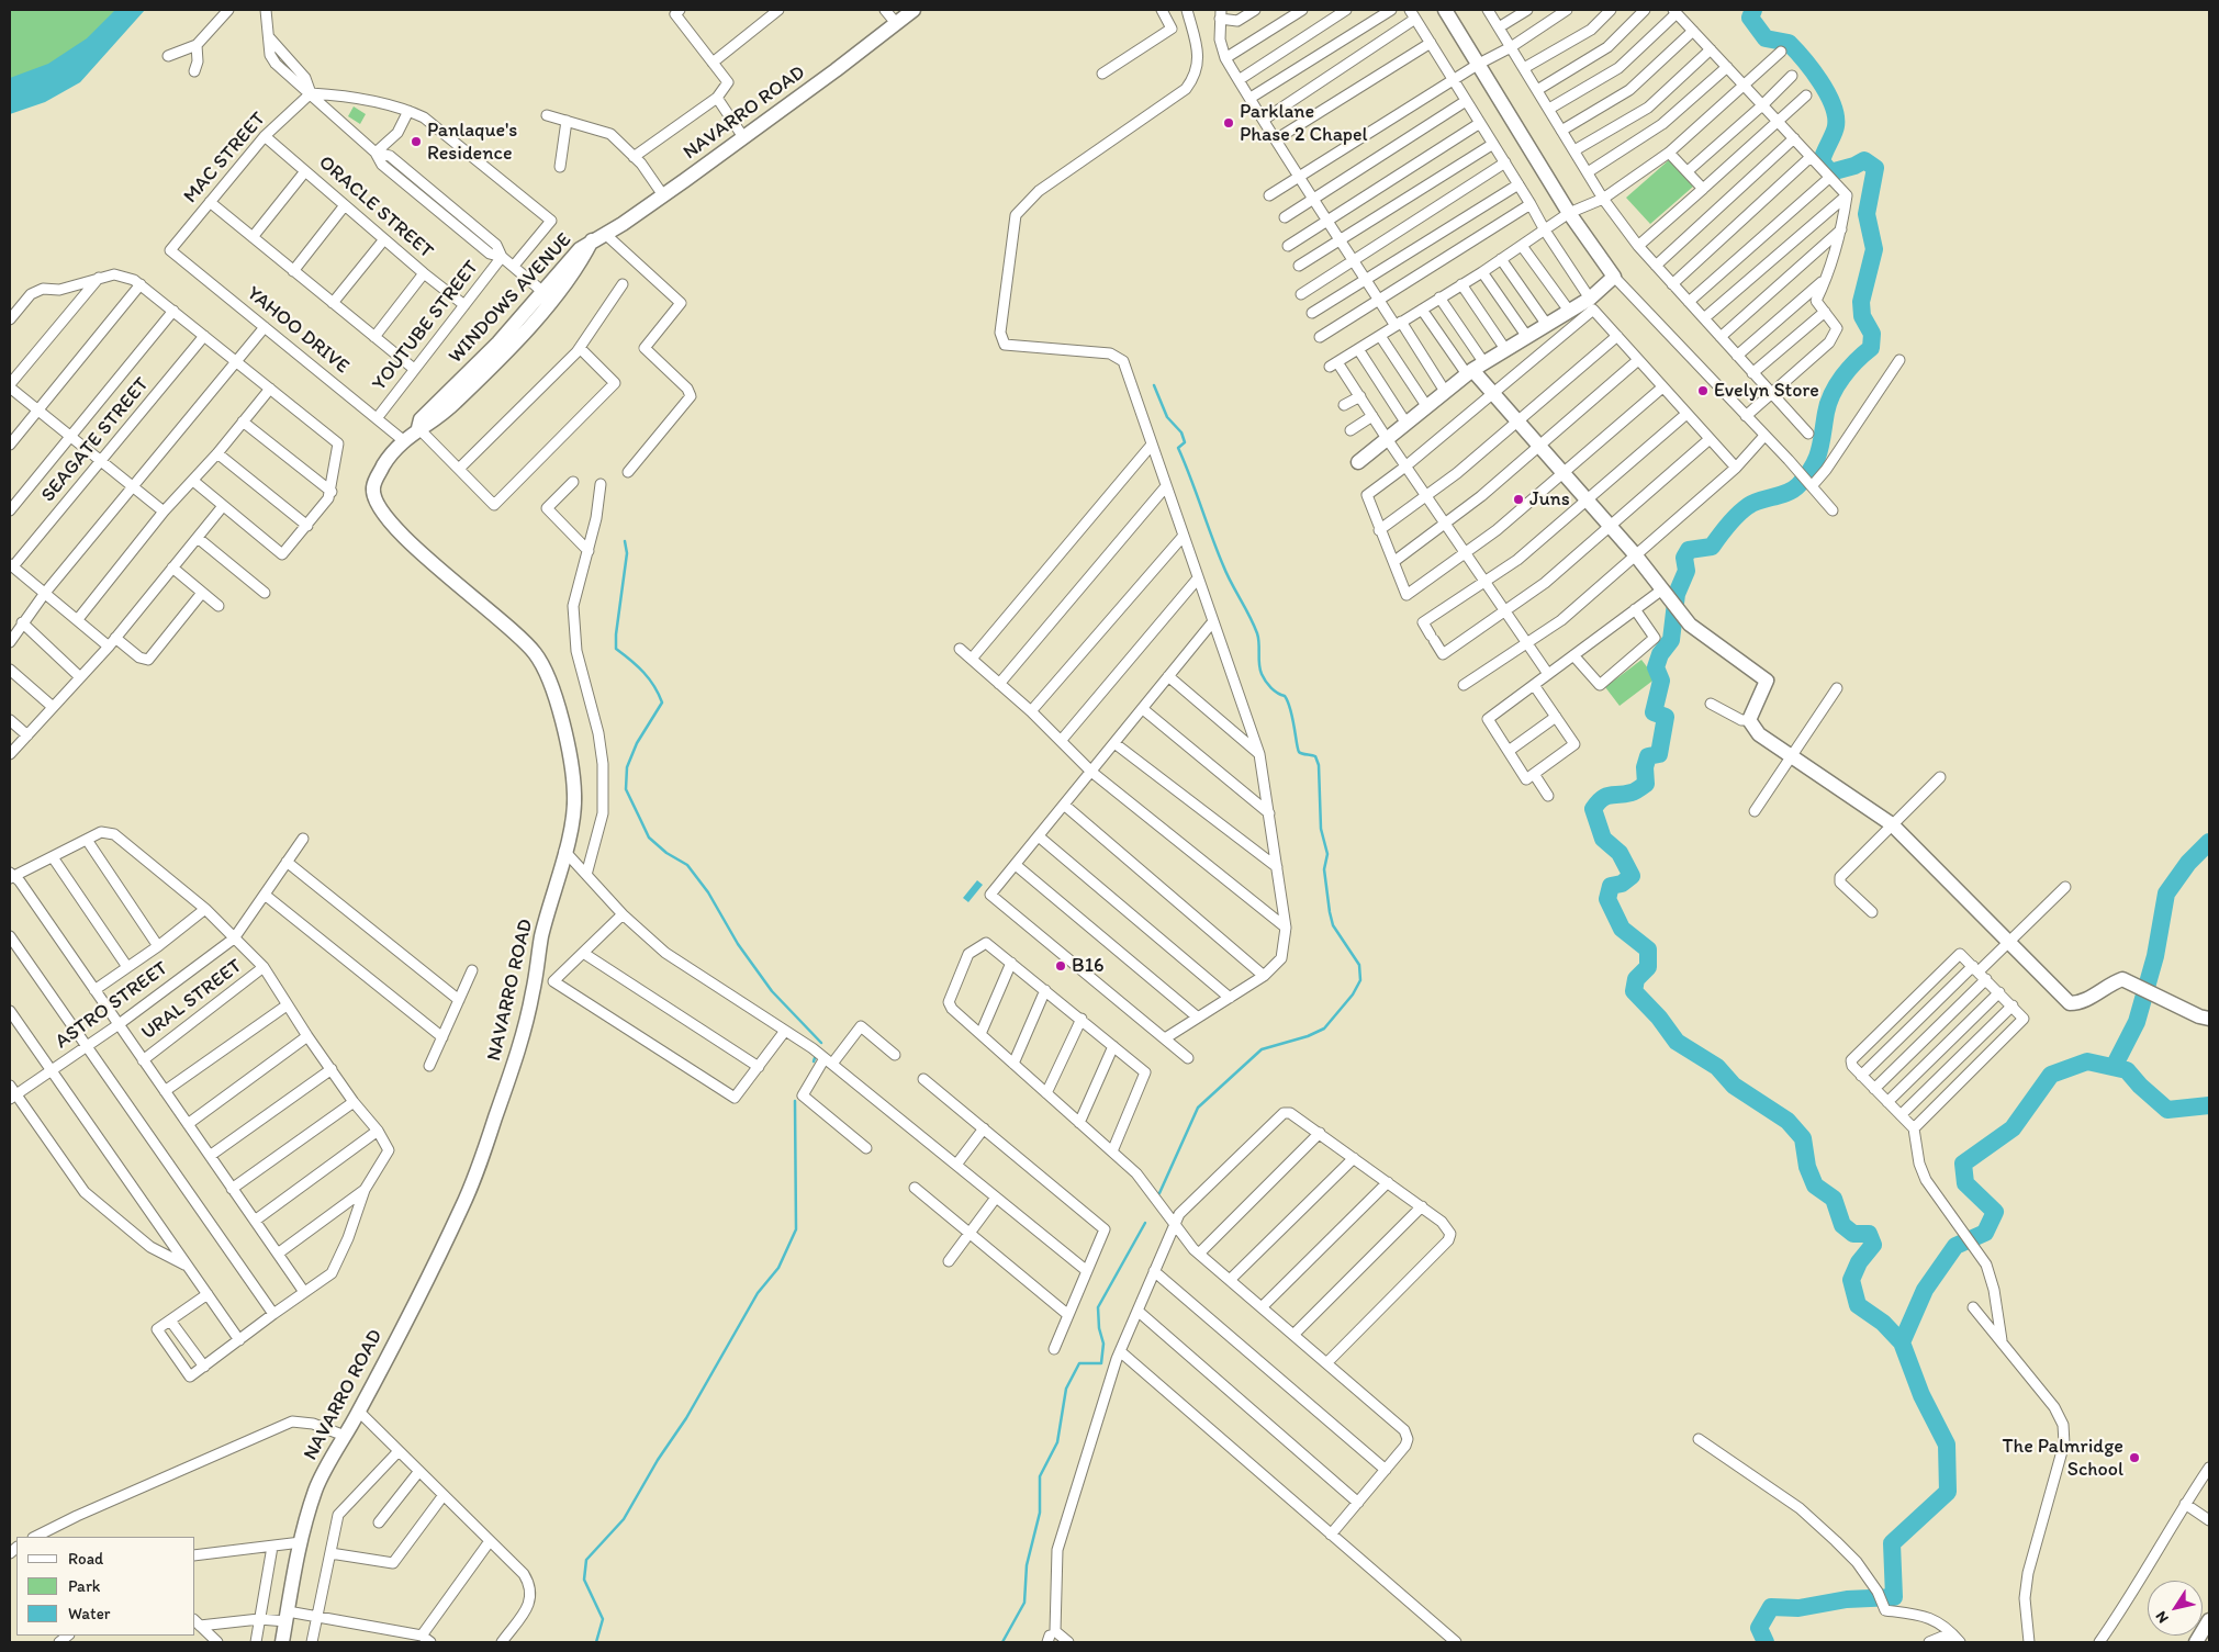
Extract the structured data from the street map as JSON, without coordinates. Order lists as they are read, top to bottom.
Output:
{
  "streets": {
    "street": [
      "NAVARRO ROAD",
      "MAC STREET",
      "ORACLE STREET",
      "WINDOWS AVENUE",
      "YOUTUBE STREET",
      "YAHOO DRIVE",
      "SEAGATE STREET",
      "URAL STREET",
      "ASTRO STREET"
    ]
  },
  "crossings": [
    ["NAVARRO ROAD", "WINDOWS AVENUE"],
    ["NAVARRO ROAD", "YAHOO DRIVE"],
    ["MAC STREET", "ORACLE STREET"],
    ["MAC STREET", "YAHOO DRIVE"],
    ["ORACLE STREET", "YOUTUBE STREET"],
    ["YOUTUBE STREET", "YAHOO DRIVE"]
  ],
  "places": [
    "Parklane Phase 2 Chapel",
    "Panlaque's Residence",
    "Evelyn Store",
    "Juns",
    "B16",
    "The Palmridge School"
  ],
  "legend": ["Road", "Park", "Water"],
  "north": "bottom left"
}
